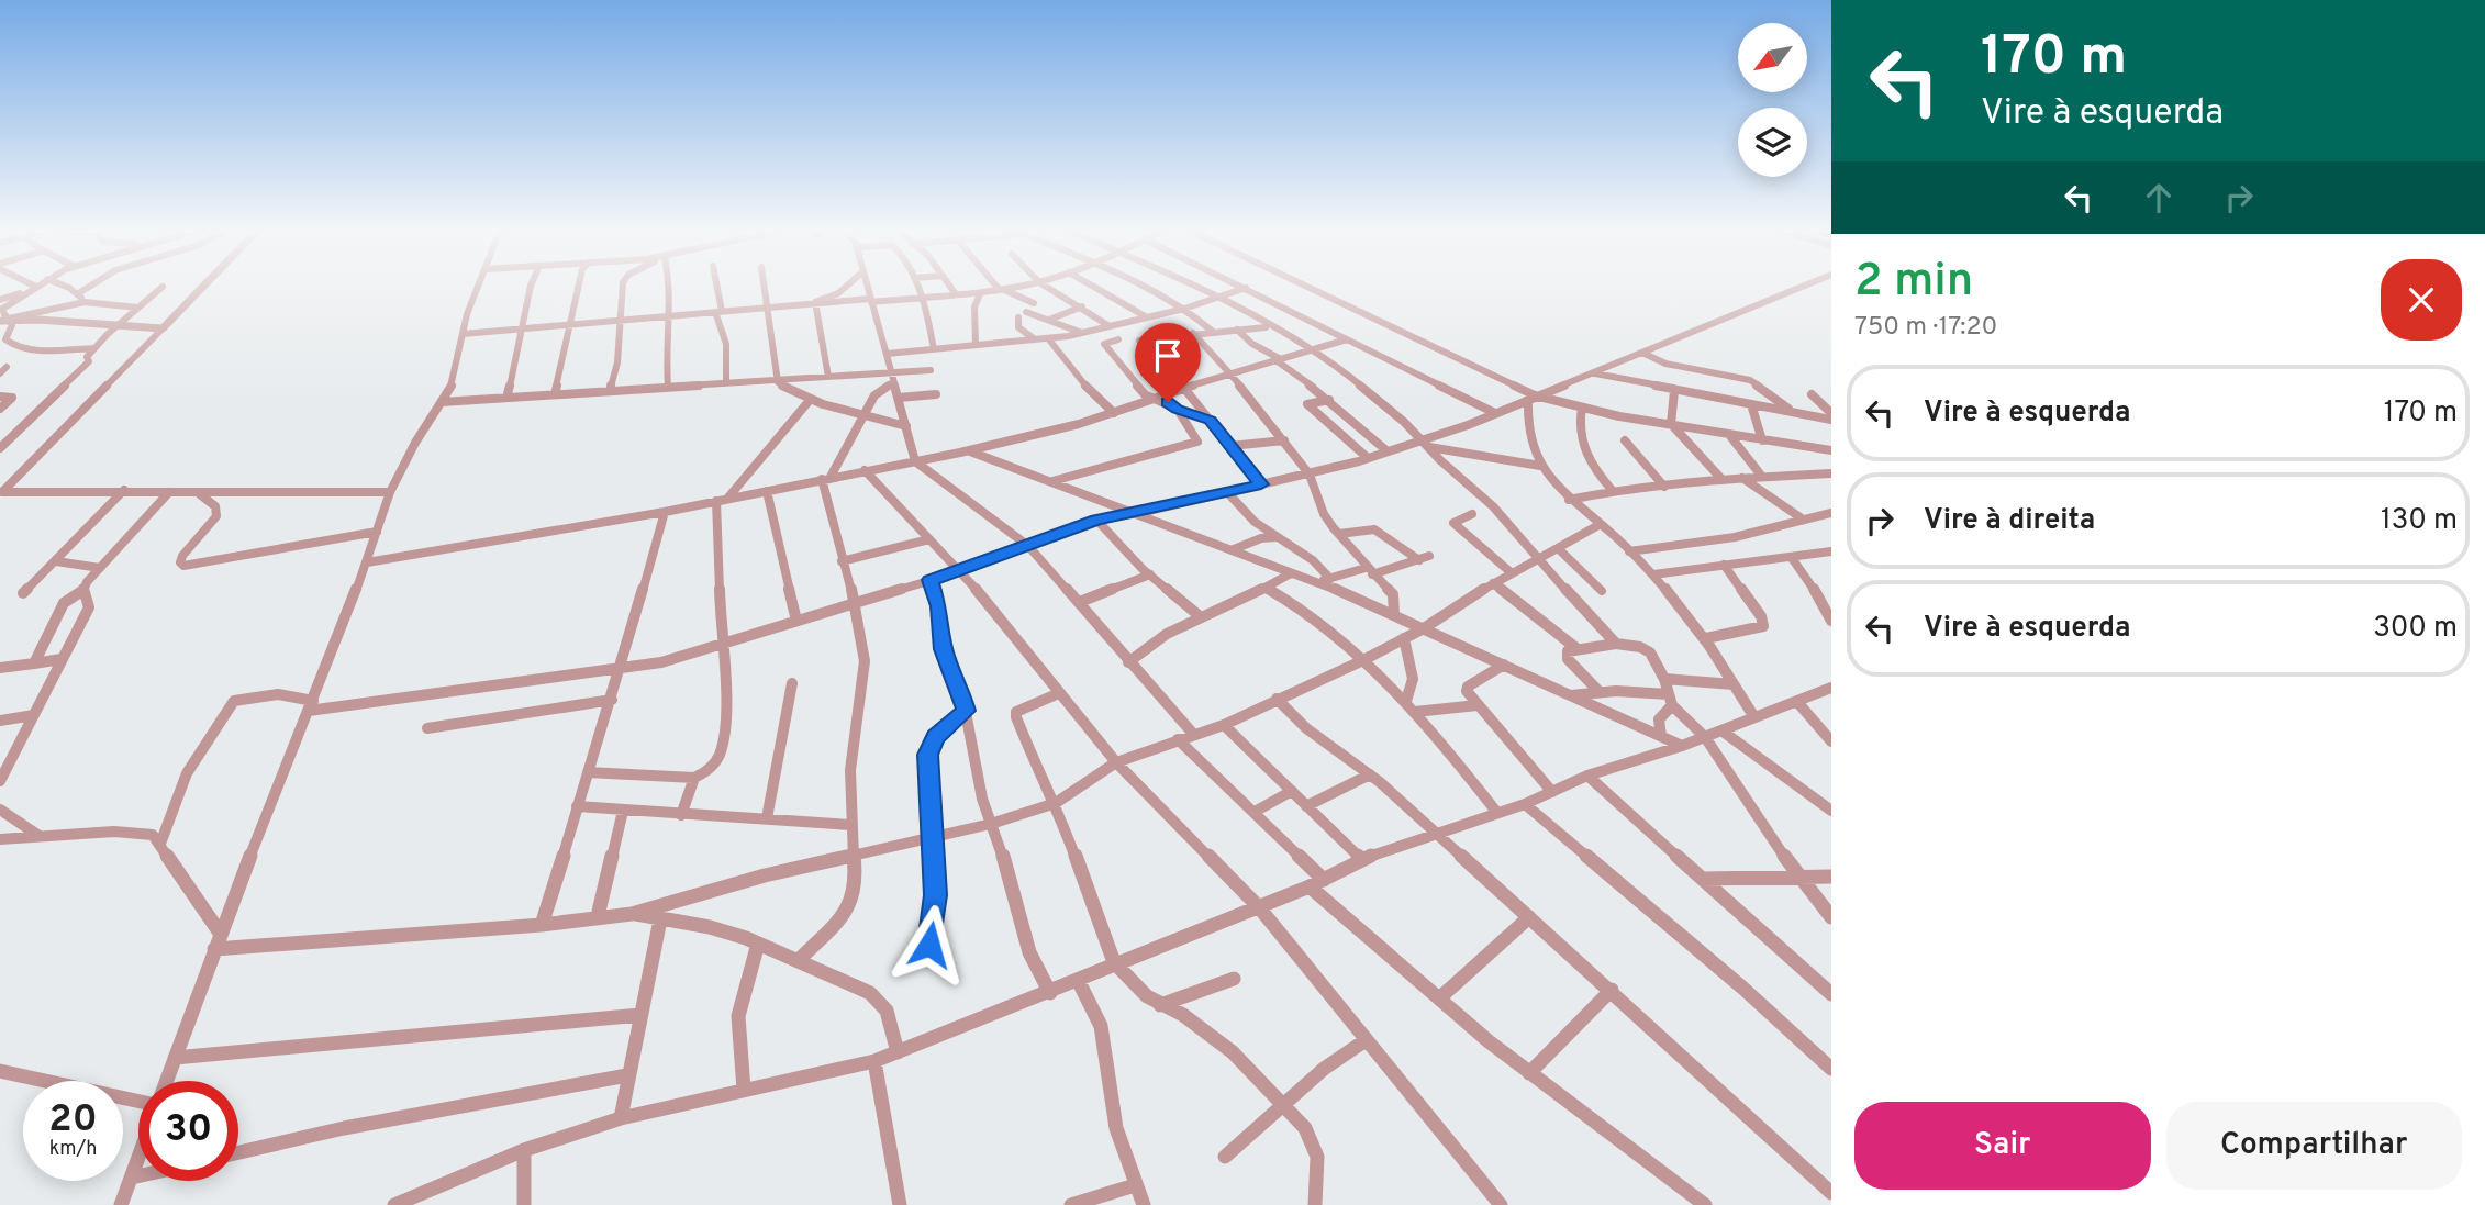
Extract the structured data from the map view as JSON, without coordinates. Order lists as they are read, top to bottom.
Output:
{
  "north": "bottom left",
  "page": {
    "turn": ["170 m", "Vire à esquerda"],
    "heading": ["2 min", "750 m · 17:20"],
    "list": [
      {
        "name": "Vire à esquerda",
        "value": "170 m"
      },
      {
        "name": "Vire à direita",
        "value": "130 m"
      },
      {
        "name": "Vire à esquerda",
        "value": "300 m"
      }
    ],
    "speed": "20 km/h",
    "limit": "30",
    "buttons": ["Sair", "Compartilhar"]
  }
}
